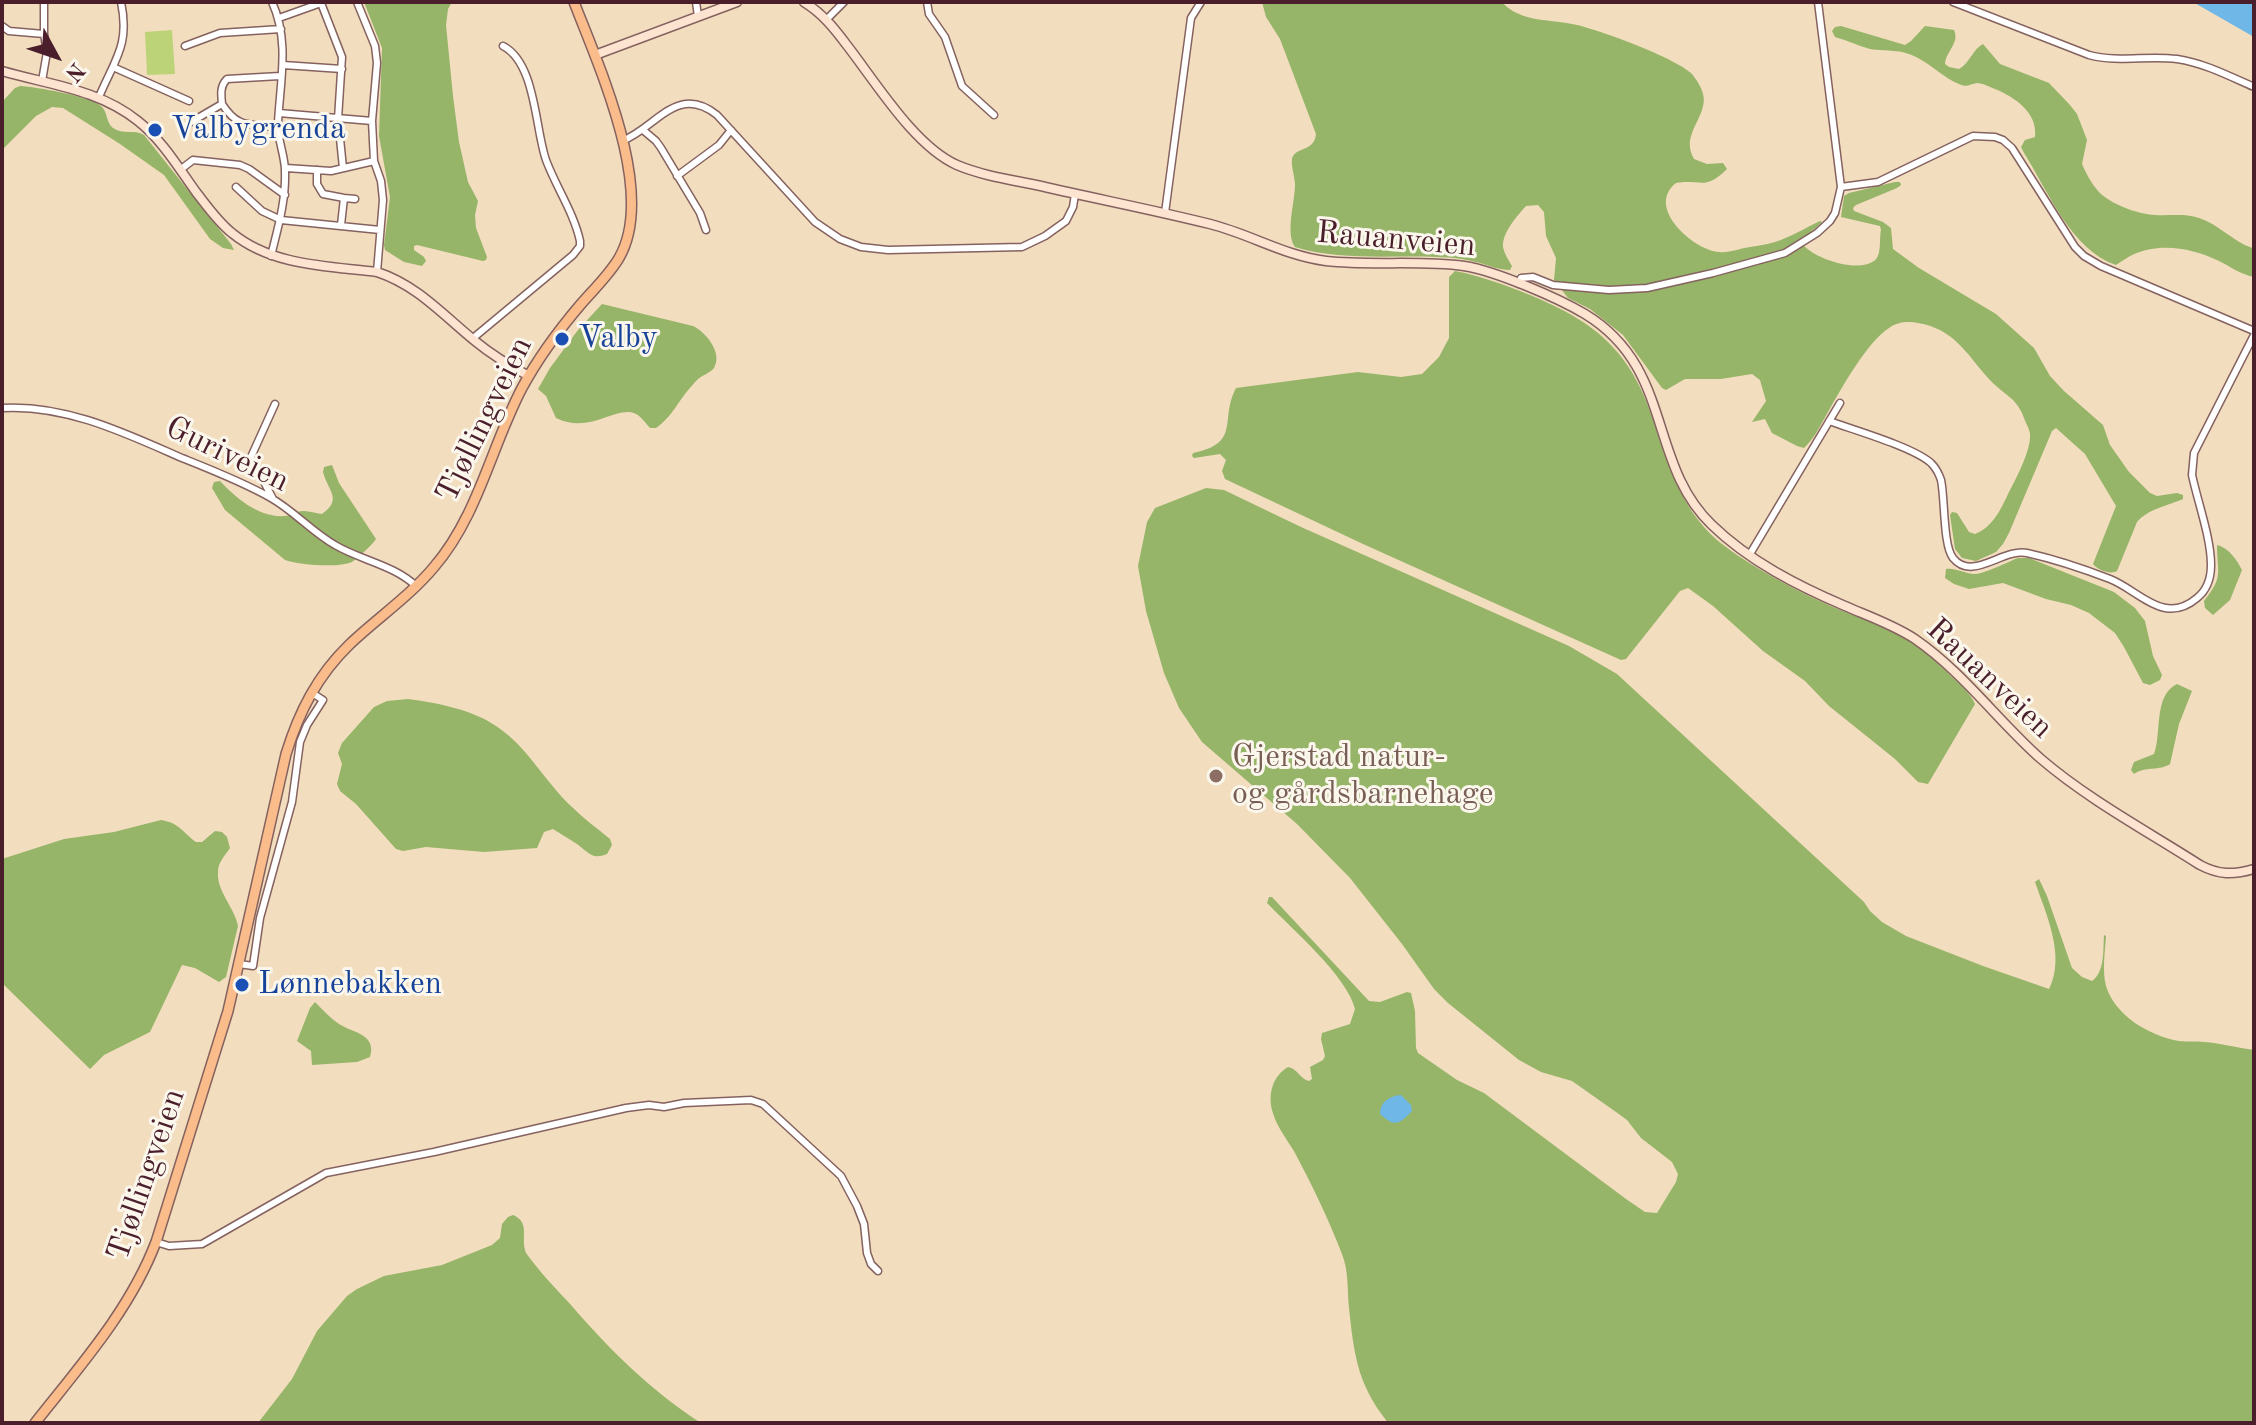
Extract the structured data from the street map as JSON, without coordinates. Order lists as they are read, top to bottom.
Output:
{
  "streets": {
    "main road": ["Rauanveien", "Tjøllingveien"],
    "street": ["Guriveien"]
  },
  "crossings": [
    ["Tjøllingveien", "Guriveien"]
  ],
  "places": [
    "Valbygrenda",
    "Valby",
    "Gjerstad natur- og gårdsbarnehage",
    "Lønnebakken"
  ],
  "north": "bottom right"
}
